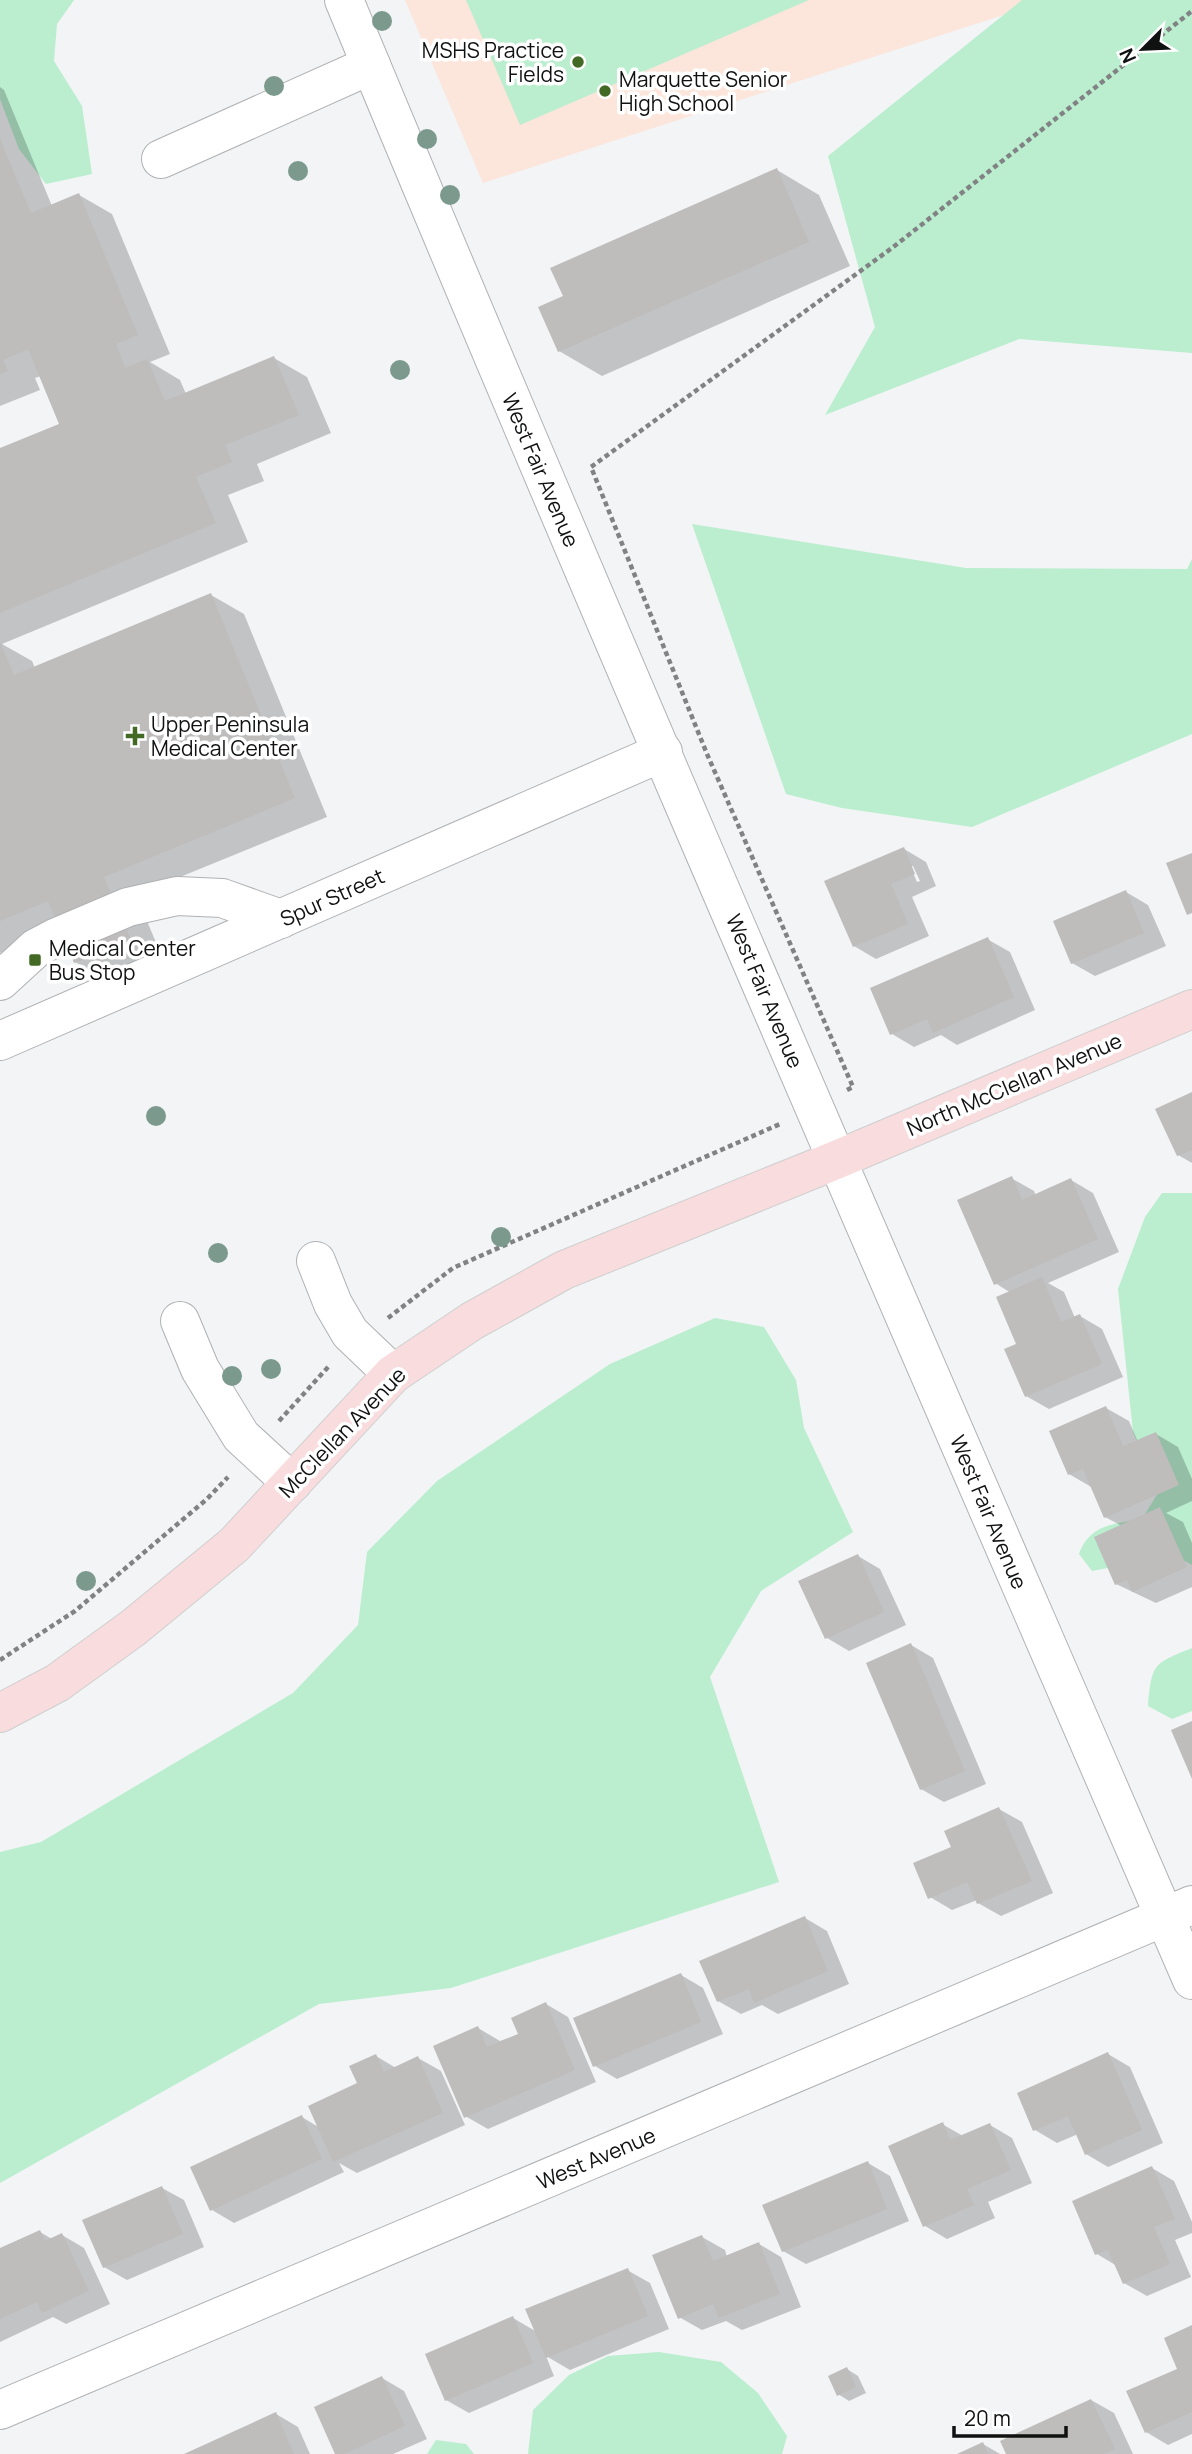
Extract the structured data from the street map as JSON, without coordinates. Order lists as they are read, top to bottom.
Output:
{
  "streets": {
    "main road": ["North McClellan Avenue", "McClellan Avenue"],
    "street": ["West Fair Avenue", "Spur Street", "West Avenue"]
  },
  "crossings": [
    ["West Fair Avenue", "Spur Street"],
    ["West Fair Avenue", "North McClellan Avenue"],
    ["West Fair Avenue", "McClellan Avenue"],
    ["West Fair Avenue", "West Avenue"],
    ["North McClellan Avenue", "McClellan Avenue"]
  ],
  "places": {
    "other": ["MSHS Practice Fields", "Marquette Senior High School"],
    "health": ["Upper Peninsula Medical Center"],
    "transit": ["Medical Center Bus Stop"]
  },
  "scale_bar": "20 m",
  "north": "bottom left"
}
